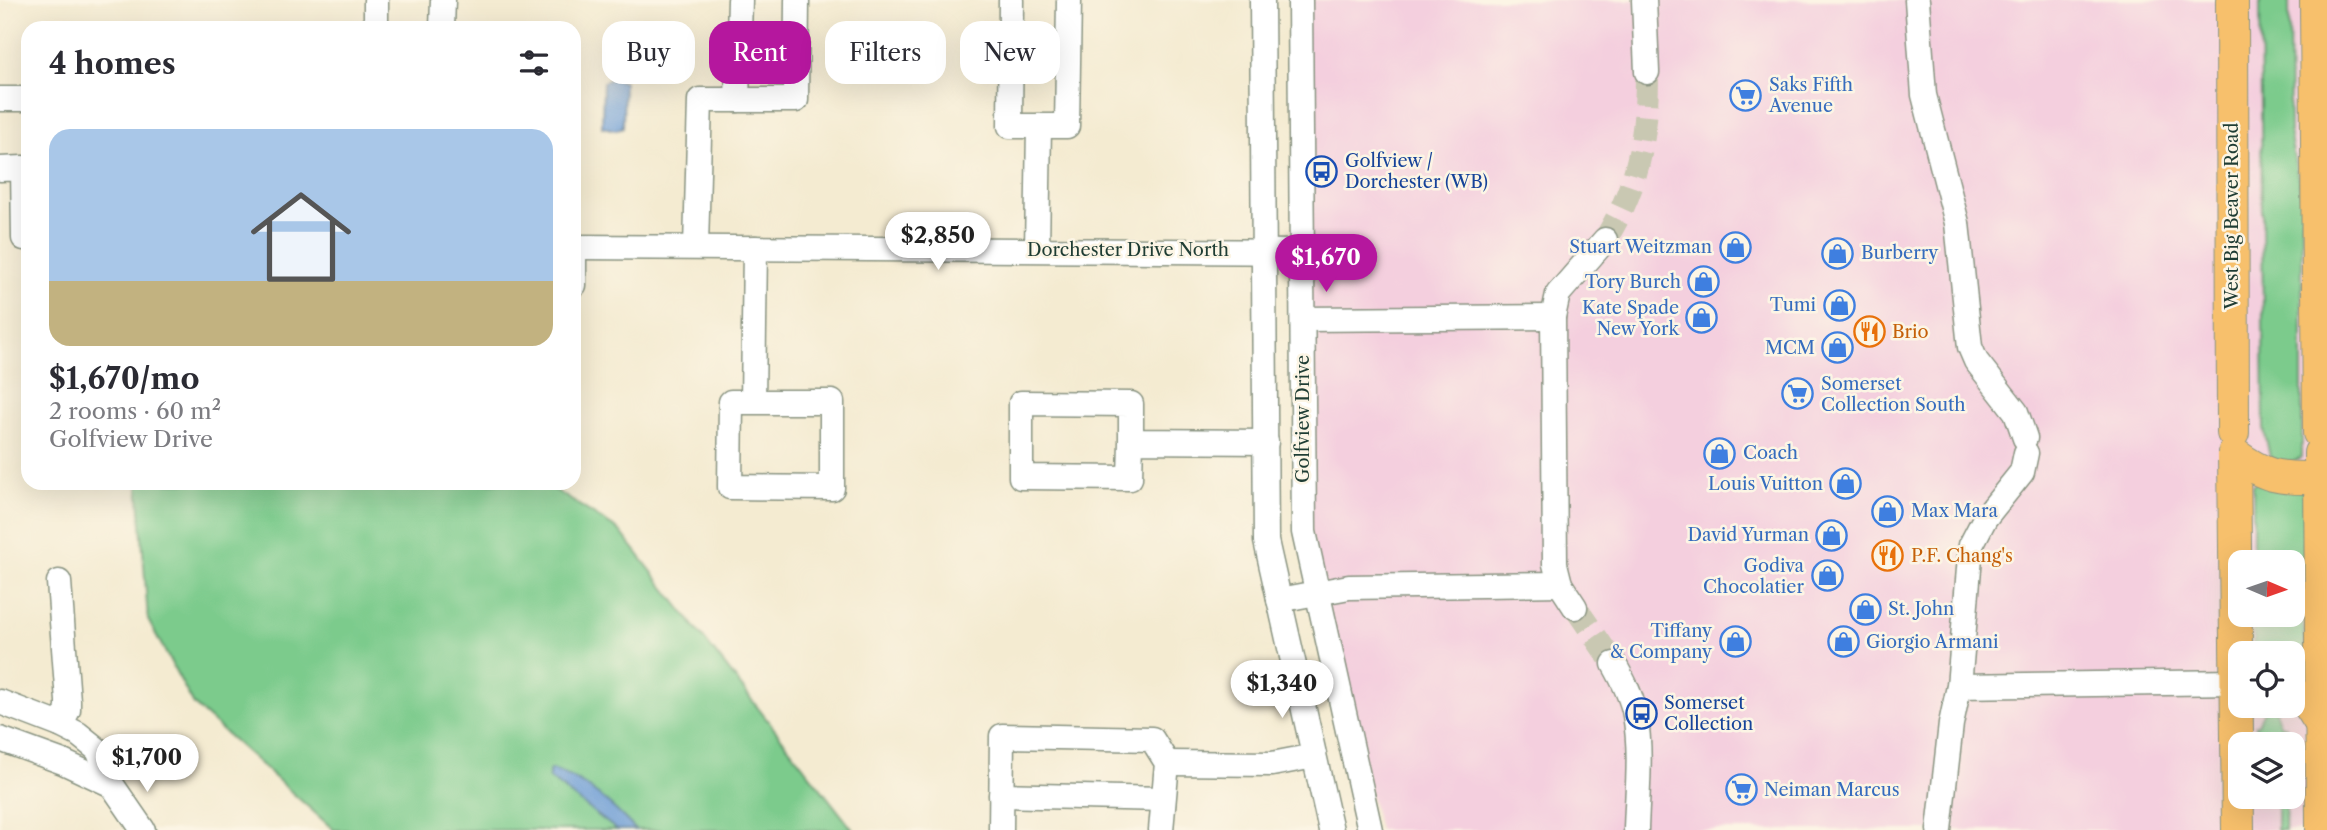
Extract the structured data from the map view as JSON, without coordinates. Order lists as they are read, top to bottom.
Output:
{
  "streets": {
    "main road": ["West Big Beaver Road"],
    "street": ["Dorchester Drive North", "Golfview Drive"]
  },
  "crossings": [
    ["Dorchester Drive North", "Golfview Drive"]
  ],
  "places": {
    "supermarket": ["Saks Fifth Avenue", "Somerset Collection South", "Neiman Marcus"],
    "bus stop": ["Golfview / Dorchester (WB)", "Somerset Collection"],
    "shop": [
      "Stuart Weitzman",
      "Burberry",
      "Tory Burch",
      "Tumi",
      "Kate Spade New York",
      "MCM",
      "Coach",
      "Louis Vuitton",
      "Max Mara",
      "David Yurman",
      "Godiva Chocolatier",
      "St. John",
      "Tiffany & Company",
      "Giorgio Armani"
    ],
    "restaurant": ["Brio", "P.F. Chang's"]
  },
  "north": "right",
  "page": {
    "chip": [
      "Buy",
      "Rent",
      "Filters",
      "New"
    ],
    "heading": "4 homes",
    "list": [
      {
        "name": "$1,670/mo",
        "note": "2 rooms · 60 m² · Golfview Drive"
      }
    ],
    "price": [
      "$2,850",
      "$1,670",
      "$1,340",
      "$1,700"
    ]
  }
}
